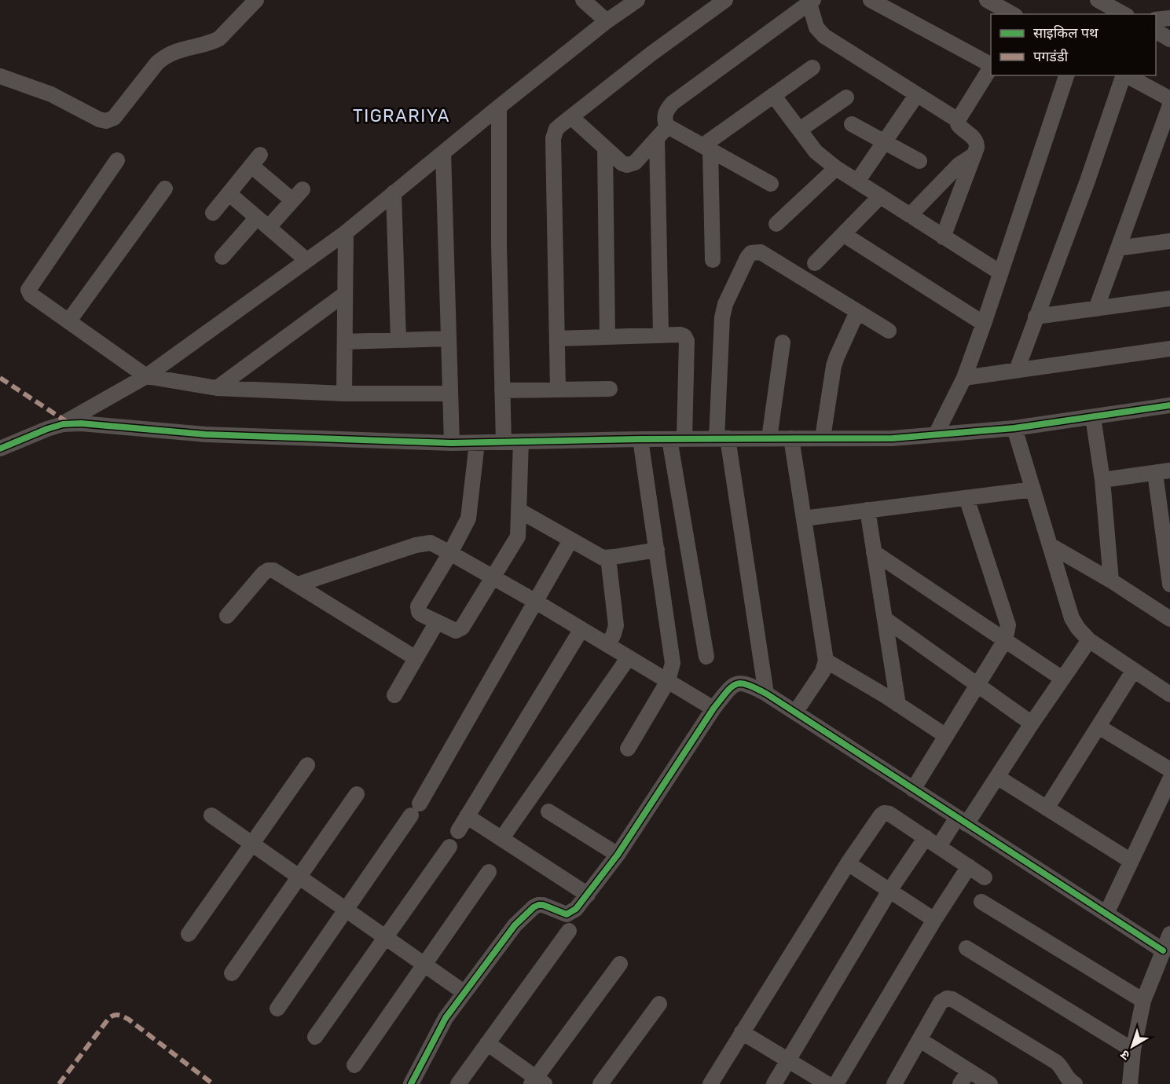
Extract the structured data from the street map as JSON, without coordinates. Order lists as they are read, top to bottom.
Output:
{
  "districts": ["TIGRARIYA"],
  "legend": ["साइकिल पथ", "पगडंडी"],
  "north": "bottom left"
}
